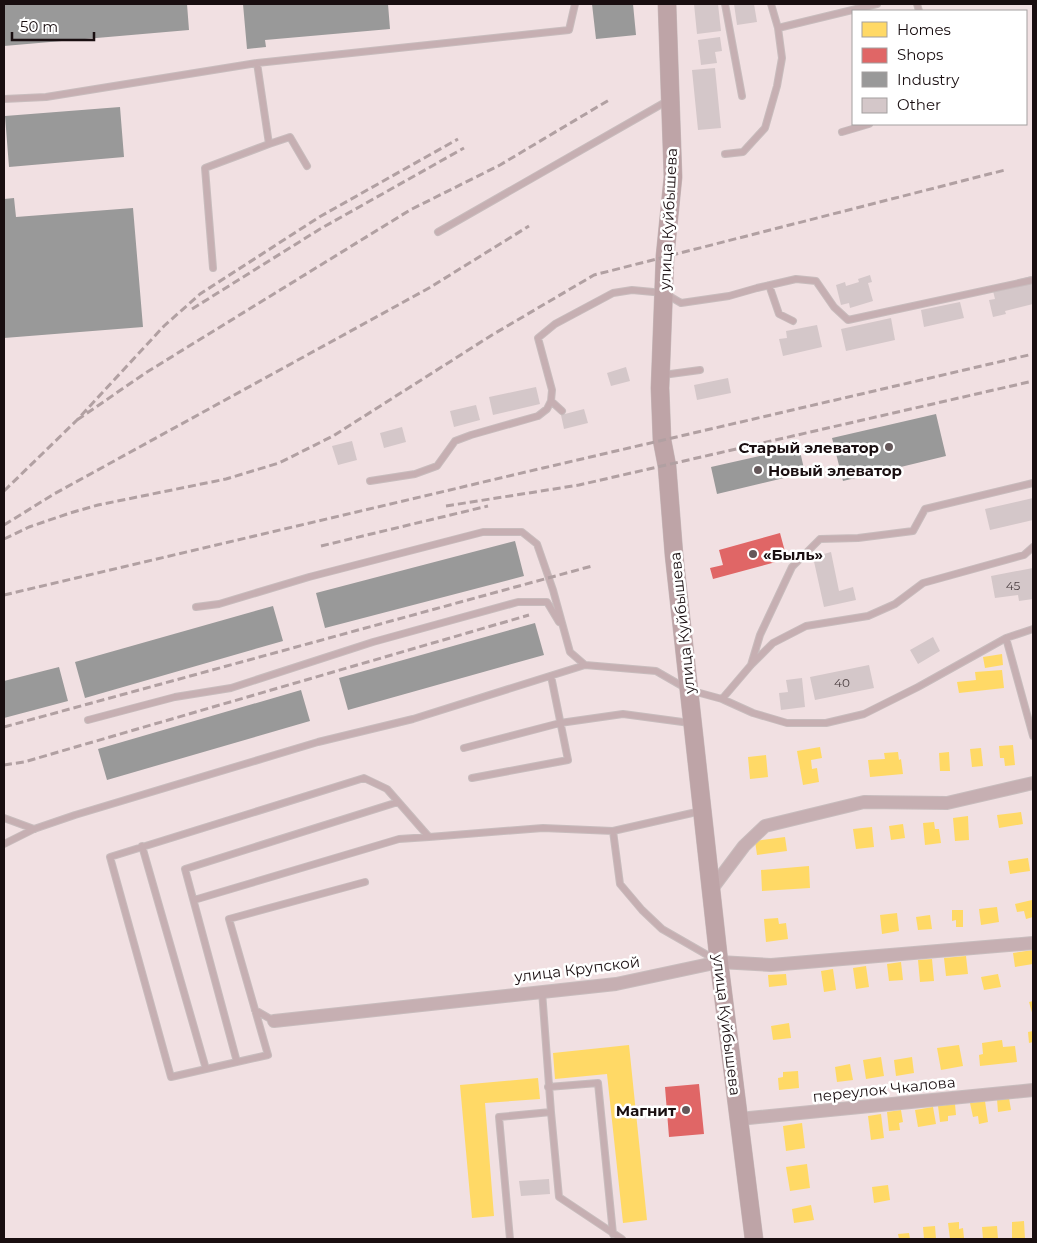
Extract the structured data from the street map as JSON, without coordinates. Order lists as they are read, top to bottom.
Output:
{
  "streets": {
    "street": ["улица Куйбышева", "улица Крупской", "переулок Чкалова"]
  },
  "crossings": [
    ["улица Куйбышева", "улица Крупской"],
    ["улица Куйбышева", "переулок Чкалова"]
  ],
  "places": [
    "Старый элеватор",
    "Новый элеватор",
    "«Быль»",
    "Магнит"
  ],
  "house_numbers": ["45", "40"],
  "legend": [
    "Homes",
    "Shops",
    "Industry",
    "Other"
  ],
  "scale_bar": "50 m"
}
